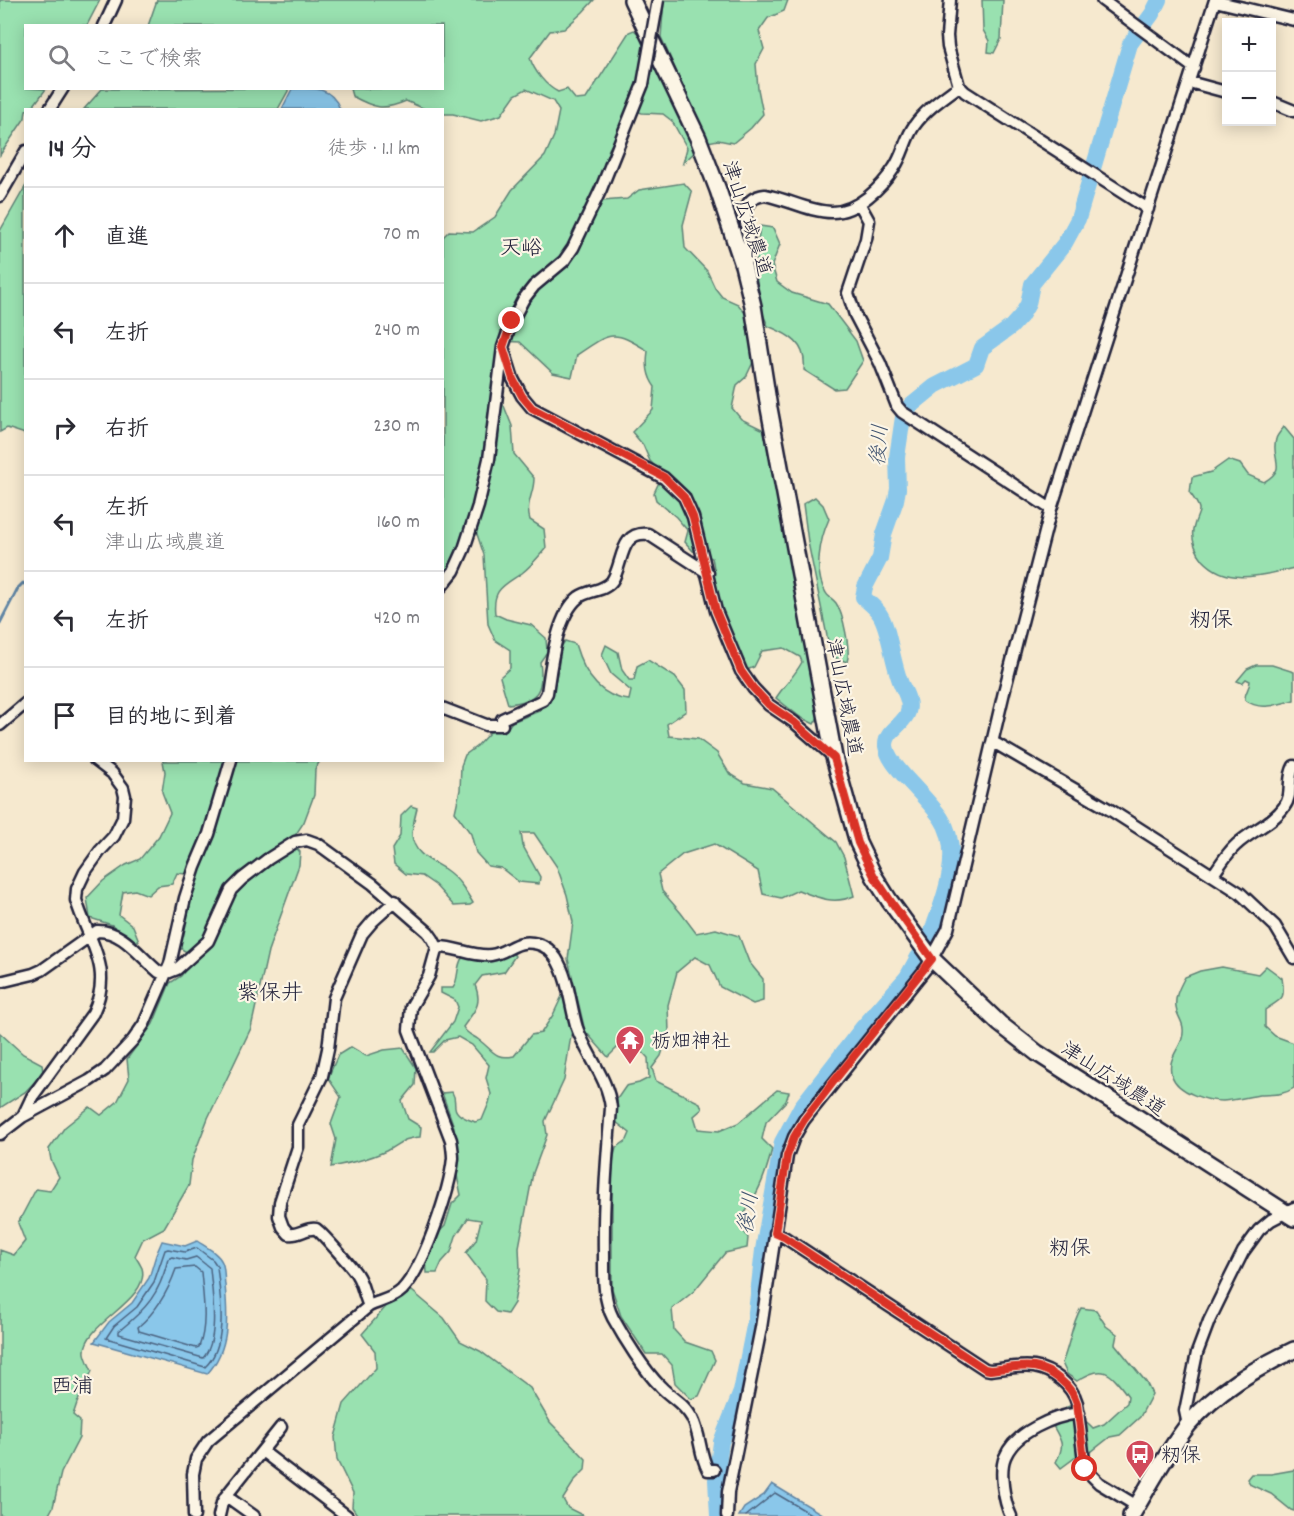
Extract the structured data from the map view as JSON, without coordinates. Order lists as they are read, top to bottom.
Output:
{
  "streets": {
    "street": ["津山広域農道"]
  },
  "districts": [
    "天峪",
    "籾保",
    "紫保井",
    "籾保",
    "西浦"
  ],
  "water": ["後川"],
  "places": {
    "temple": ["栃畑神社"],
    "bus stop": ["籾保"]
  },
  "page": {
    "map_buttons": ["+", "−"],
    "search": "ここで検索",
    "heading": ["14 分", "徒歩 · 1.1 km"],
    "list": [
      ["直進", "70 m"],
      ["左折", "240 m"],
      ["右折", "230 m"],
      ["左折", "津山広域農道", "160 m"],
      ["左折", "420 m"],
      "目的地に到着"
    ]
  }
}
